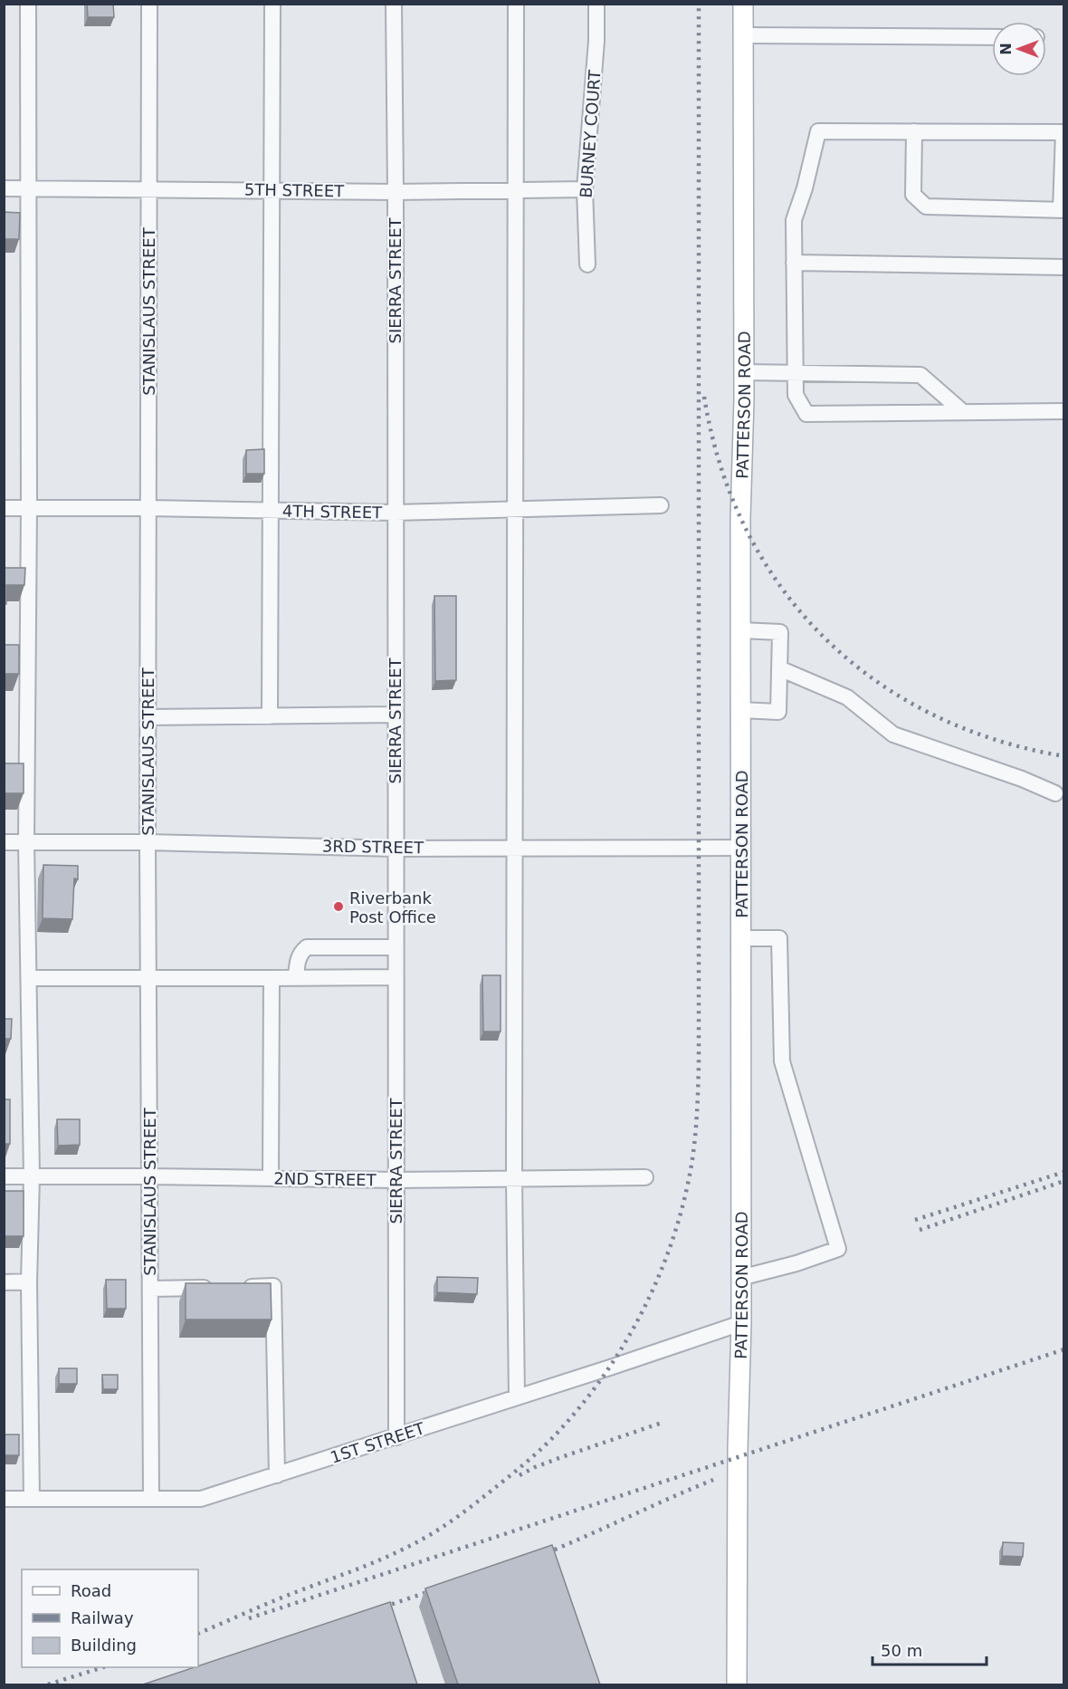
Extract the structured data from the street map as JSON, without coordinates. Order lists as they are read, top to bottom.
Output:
{
  "streets": {
    "main road": ["PATTERSON ROAD"],
    "street": [
      "BURNEY COURT",
      "5TH STREET",
      "SIERRA STREET",
      "STANISLAUS STREET",
      "4TH STREET",
      "3RD STREET",
      "2ND STREET",
      "1ST STREET"
    ]
  },
  "crossings": [
    ["BURNEY COURT", "5TH STREET"],
    ["5TH STREET", "SIERRA STREET"],
    ["5TH STREET", "STANISLAUS STREET"],
    ["SIERRA STREET", "4TH STREET"],
    ["SIERRA STREET", "3RD STREET"],
    ["SIERRA STREET", "2ND STREET"],
    ["SIERRA STREET", "1ST STREET"],
    ["STANISLAUS STREET", "4TH STREET"],
    ["STANISLAUS STREET", "3RD STREET"],
    ["STANISLAUS STREET", "2ND STREET"],
    ["STANISLAUS STREET", "1ST STREET"],
    ["PATTERSON ROAD", "3RD STREET"],
    ["PATTERSON ROAD", "1ST STREET"]
  ],
  "places": ["Riverbank Post Office"],
  "legend": ["Road", "Railway", "Building"],
  "scale_bar": "50 m",
  "north": "left"
}
